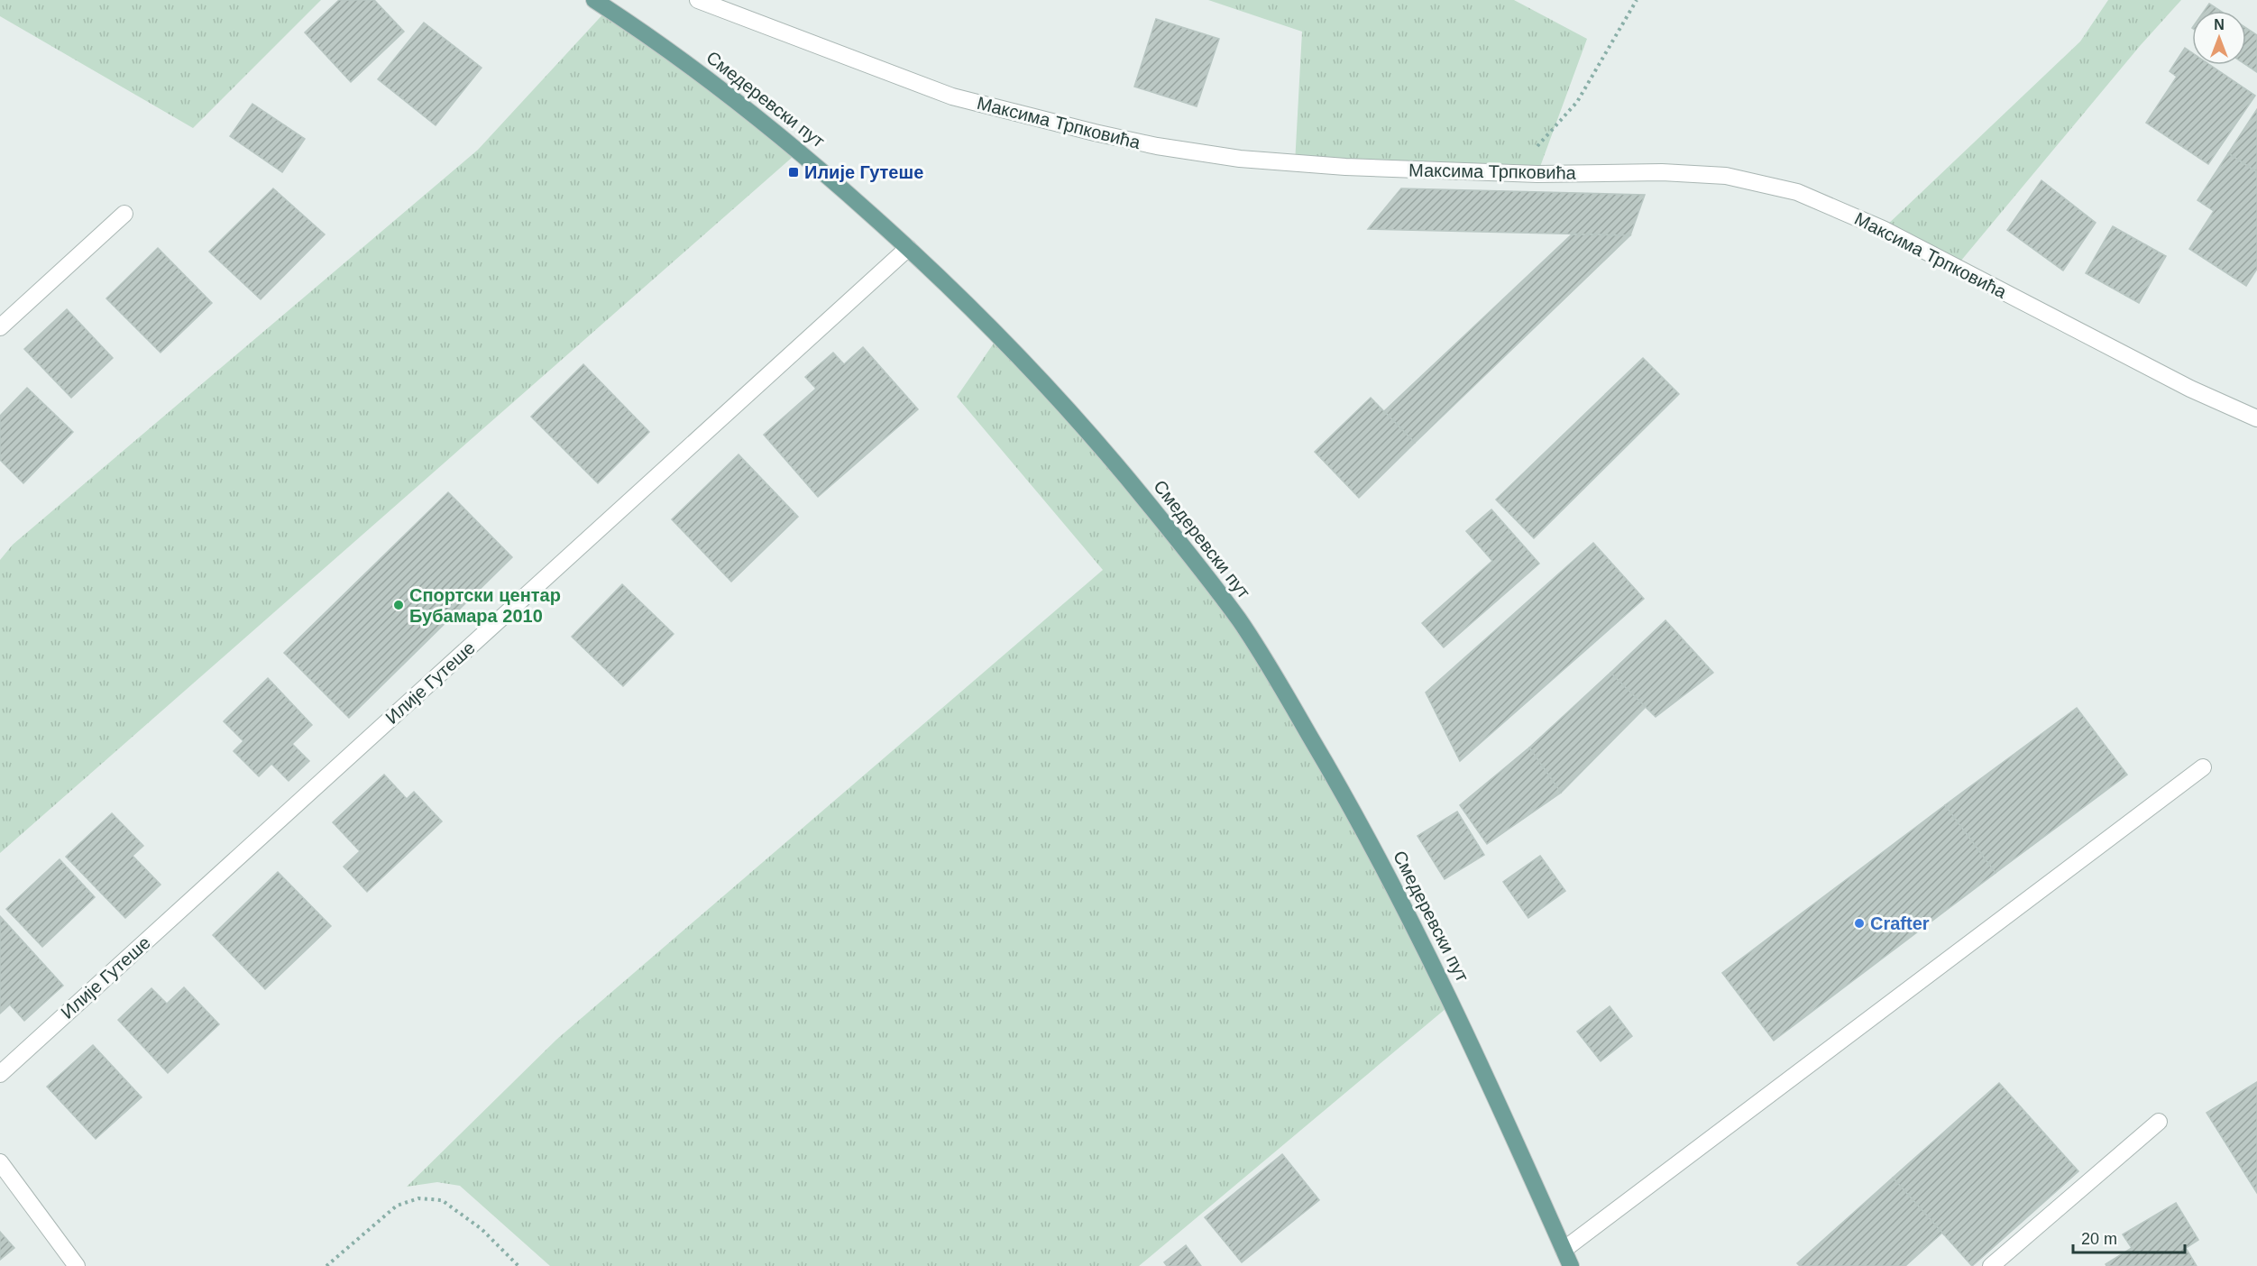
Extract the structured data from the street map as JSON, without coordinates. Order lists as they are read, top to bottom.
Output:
{
  "streets": {
    "main road": ["Смедеревски пут"],
    "street": ["Максима Трпковића", "Илије Гутеше"]
  },
  "crossings": [
    ["Смедеревски пут", "Илије Гутеше"]
  ],
  "places": {
    "transit": ["Илије Гутеше"],
    "other": ["Спортски центар Бубамара 2010", "Crafter"]
  },
  "scale_bar": "20 m",
  "north": "top"
}
